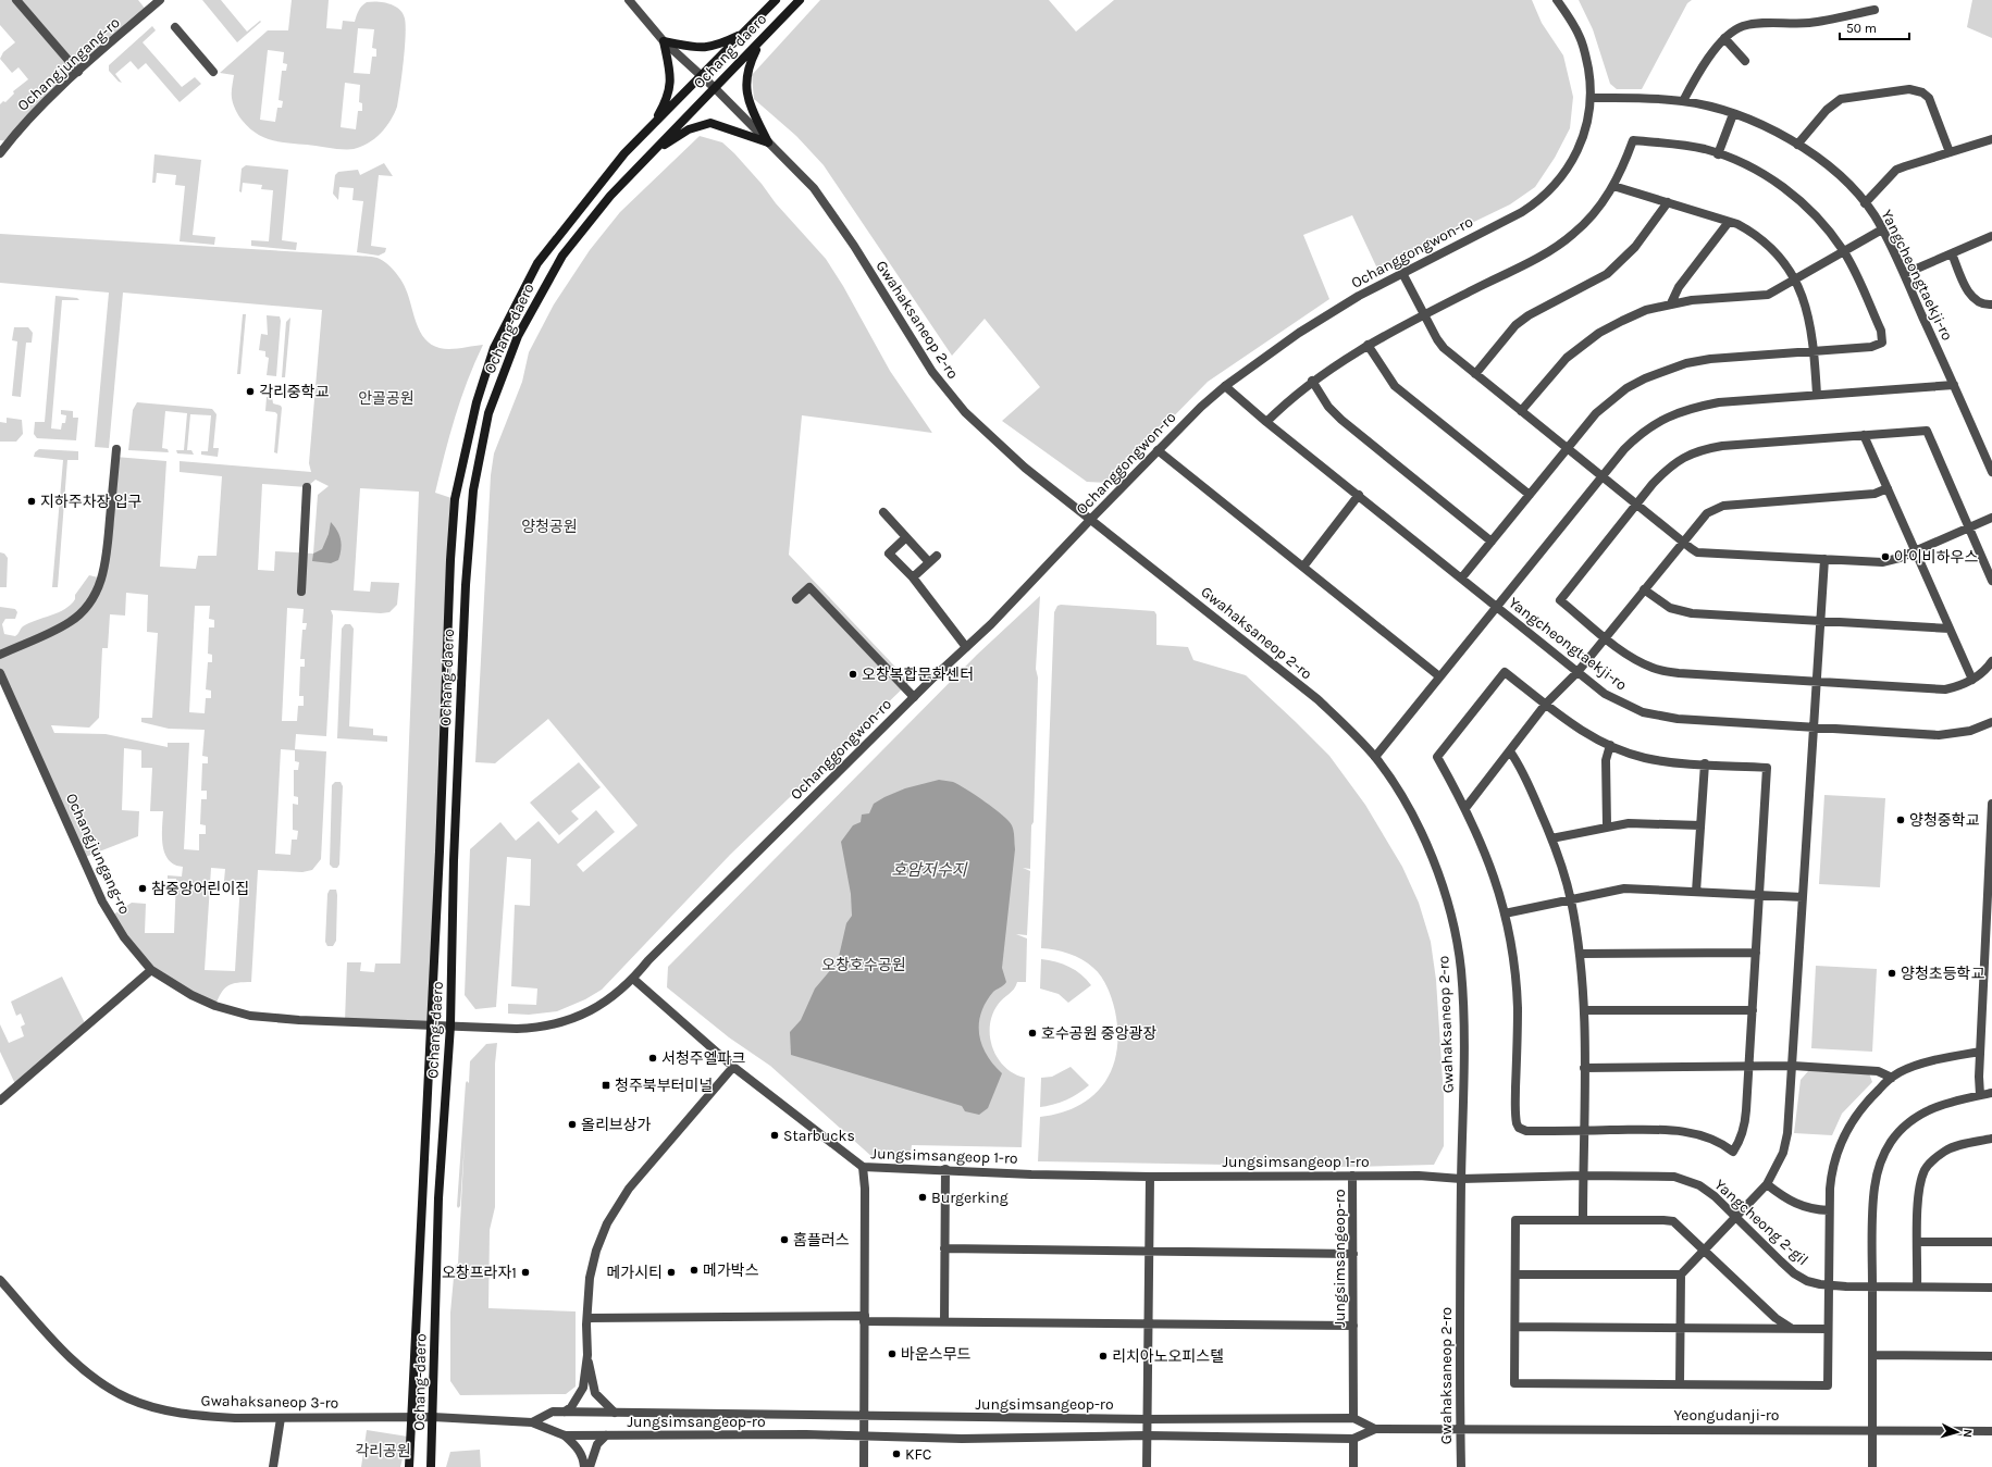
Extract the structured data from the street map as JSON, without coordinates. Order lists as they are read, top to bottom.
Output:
{
  "streets": {
    "main road": ["Ochang-daero"],
    "street": [
      "Ochangjungang-ro",
      "Ochanggongwon-ro",
      "Yangcheongtaekji-ro",
      "Gwahaksaneop 2-ro",
      "Jungsimsangeop 1-ro",
      "Yangcheong 2-gil",
      "Jungsimsangeop-ro",
      "Gwahaksaneop 3-ro",
      "Yeongudanji-ro"
    ]
  },
  "crossings": [
    ["Ochang-daero", "Ochangjungang-ro"],
    ["Ochang-daero", "Ochanggongwon-ro"],
    ["Ochang-daero", "Gwahaksaneop 2-ro"],
    ["Ochang-daero", "Jungsimsangeop-ro"],
    ["Ochang-daero", "Gwahaksaneop 3-ro"],
    ["Ochangjungang-ro", "Ochanggongwon-ro"],
    ["Ochanggongwon-ro", "Yangcheongtaekji-ro"],
    ["Ochanggongwon-ro", "Gwahaksaneop 2-ro"],
    ["Gwahaksaneop 2-ro", "Jungsimsangeop 1-ro"],
    ["Gwahaksaneop 2-ro", "Yangcheong 2-gil"],
    ["Gwahaksaneop 2-ro", "Jungsimsangeop-ro"],
    ["Gwahaksaneop 2-ro", "Yeongudanji-ro"],
    ["Jungsimsangeop 1-ro", "Yangcheong 2-gil"],
    ["Jungsimsangeop 1-ro", "Jungsimsangeop-ro"],
    ["Jungsimsangeop-ro", "Gwahaksaneop 3-ro"],
    ["Jungsimsangeop-ro", "Yeongudanji-ro"]
  ],
  "water": ["호암저수지"],
  "parks": [
    "안골공원",
    "양청공원",
    "오창호수공원",
    "각리공원"
  ],
  "places": {
    "other": [
      "각리중학교",
      "지하주차장 입구",
      "아이비하우스",
      "오창복합문화센터",
      "양청중학교",
      "참중앙어린이집",
      "양청초등학교",
      "호수공원 중앙광장",
      "서청주엘파크",
      "올리브상가",
      "Starbucks",
      "Burgerking",
      "홈플러스",
      "메가박스",
      "오창프라자1",
      "메가시티",
      "바운스무드",
      "리치아노오피스텔",
      "KFC"
    ],
    "transit": ["청주북부터미널"]
  },
  "scale_bar": "50 m",
  "north": "right"
}
